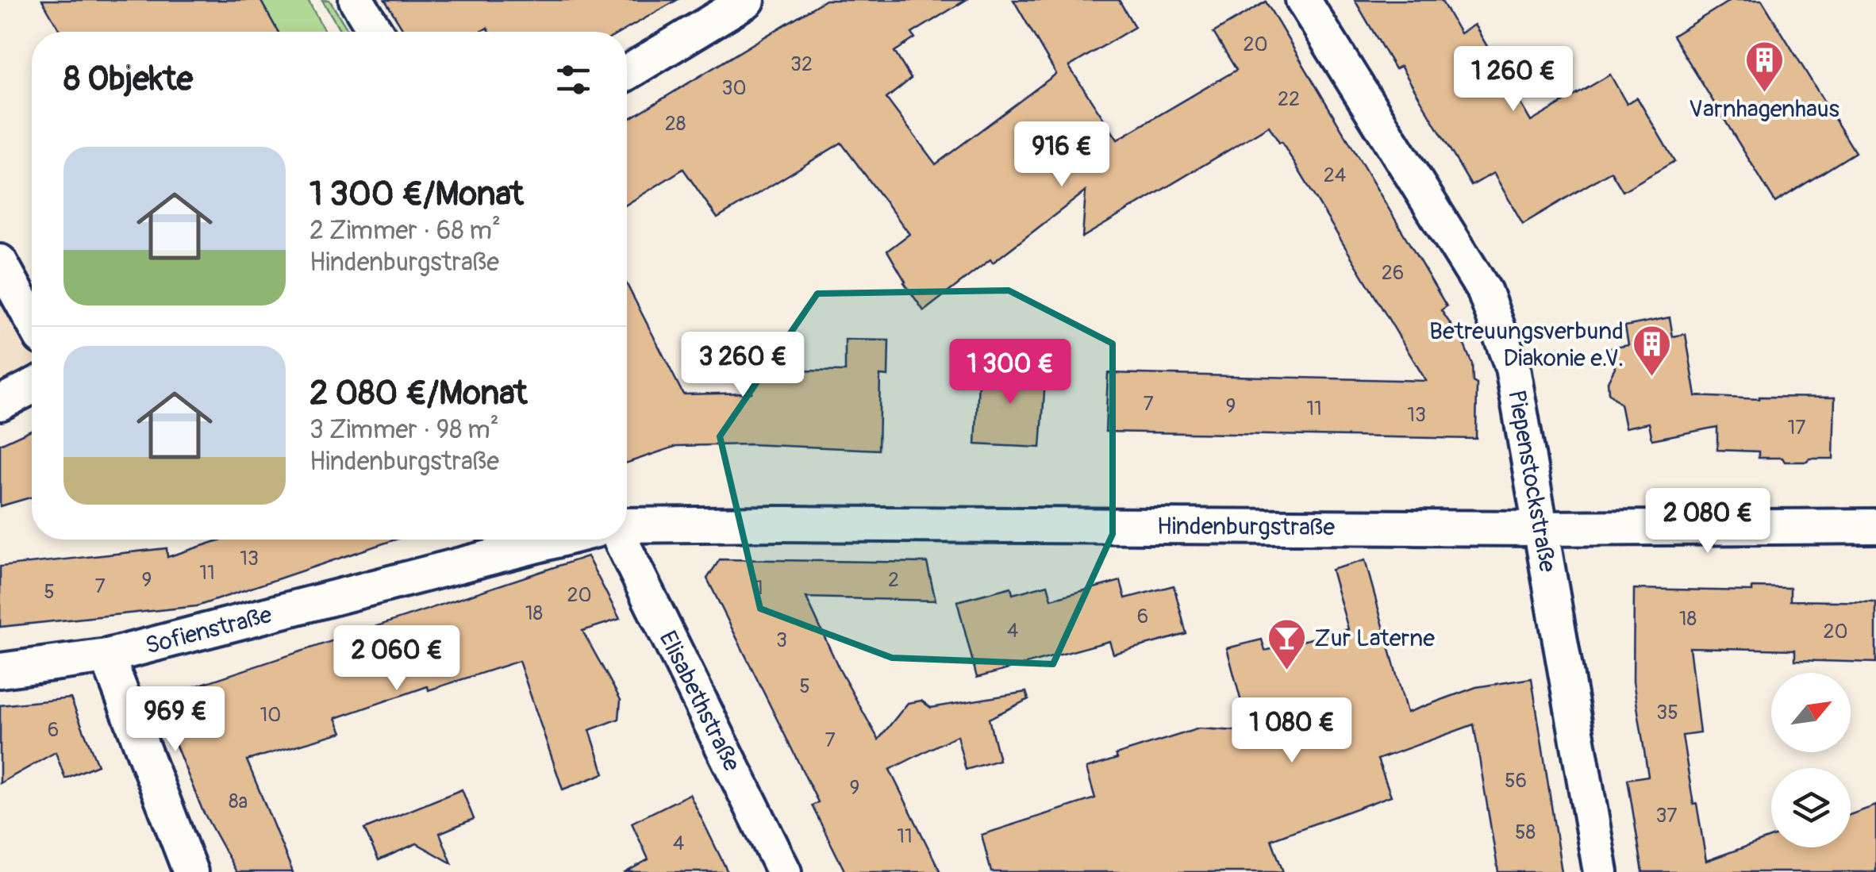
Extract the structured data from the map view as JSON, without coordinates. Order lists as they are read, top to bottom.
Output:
{
  "streets": {
    "street": [
      "Piepenstockstraße",
      "Hindenburgstraße",
      "Sofienstraße",
      "Elisabethstraße"
    ]
  },
  "crossings": [
    ["Piepenstockstraße", "Hindenburgstraße"]
  ],
  "places": {
    "building": ["Varnhagenhaus", "Betreuungsverbund Diakonie e.V."],
    "bar": ["Zur Laterne"]
  },
  "house_numbers": [
    "20",
    "32",
    "30",
    "22",
    "28",
    "24",
    "26",
    "7",
    "9",
    "11",
    "13",
    "17",
    "13",
    "11",
    "9",
    "2",
    "7",
    "1",
    "5",
    "20",
    "18",
    "6",
    "18",
    "4",
    "20",
    "3",
    "5",
    "35",
    "10",
    "6",
    "7",
    "56",
    "9",
    "8a",
    "37",
    "58",
    "11",
    "4"
  ],
  "north": "top right",
  "page": {
    "heading": "8 Objekte",
    "price": [
      "1 260 €",
      "916 €",
      "3 260 €",
      "1 300 €",
      "2 080 €",
      "2 060 €",
      "969 €",
      "1 080 €"
    ],
    "list": [
      {
        "name": "1 300 €/Monat",
        "note": "2 Zimmer · 68 m² · Hindenburgstraße"
      },
      {
        "name": "2 080 €/Monat",
        "note": "3 Zimmer · 98 m² · Hindenburgstraße"
      }
    ]
  }
}
